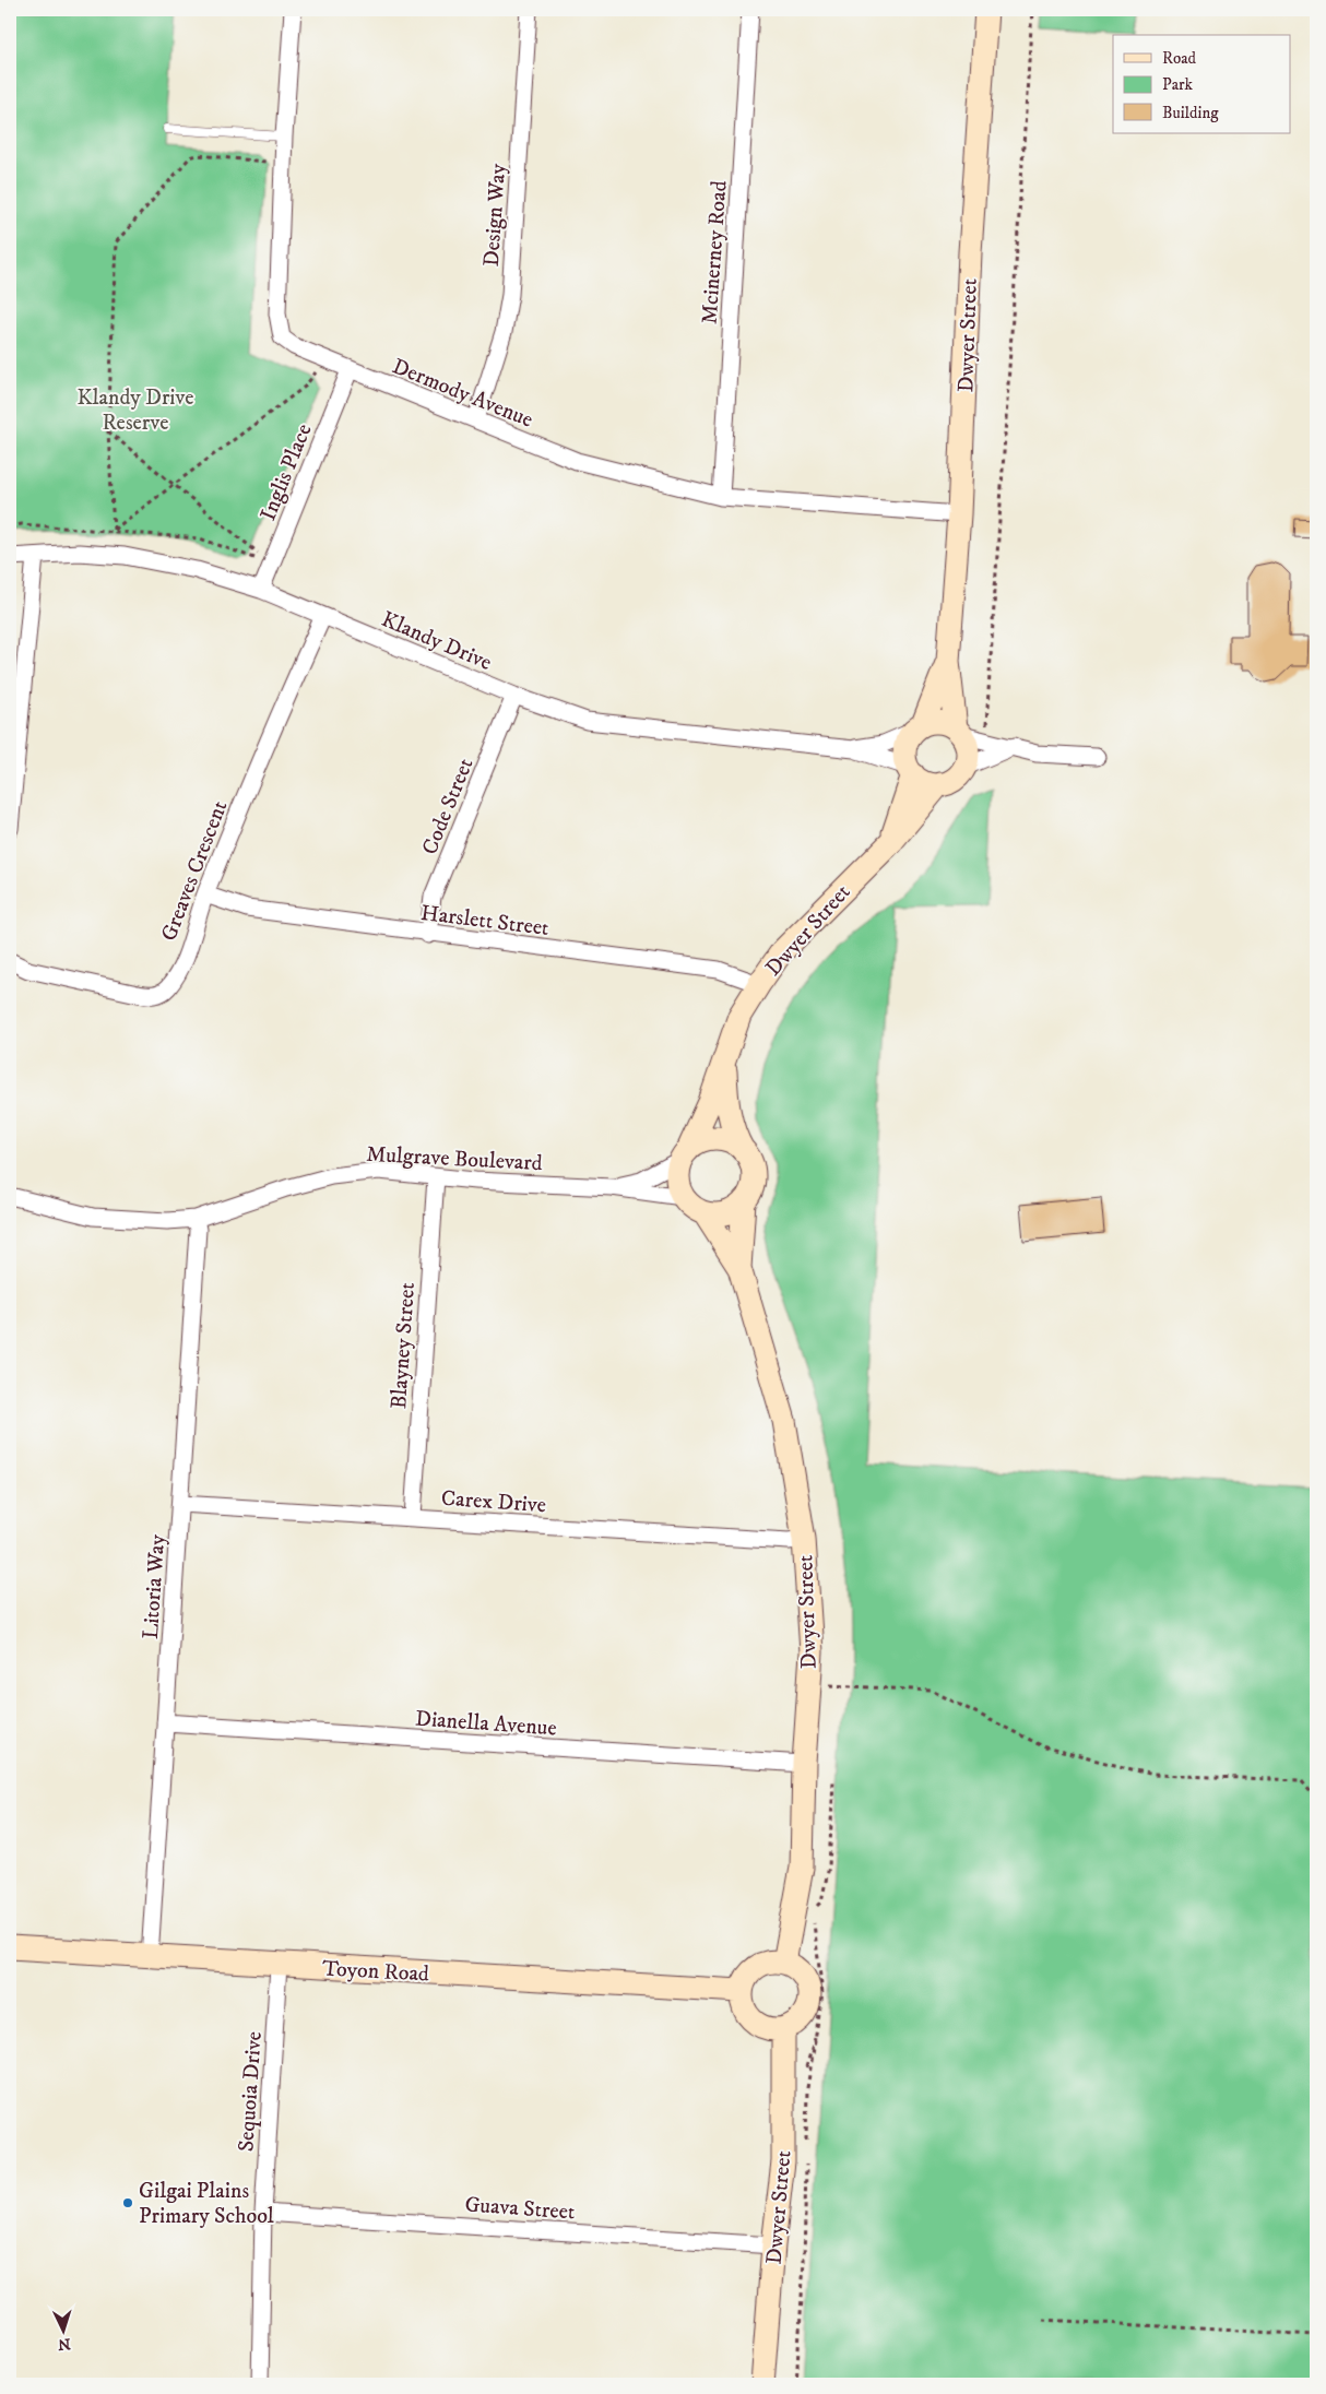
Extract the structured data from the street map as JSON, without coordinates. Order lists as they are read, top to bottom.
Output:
{
  "streets": {
    "street": [
      "Design Way",
      "Mcinerney Road",
      "Dwyer Street",
      "Dermody Avenue",
      "Inglis Place",
      "Klandy Drive",
      "Code Street",
      "Greaves Crescent",
      "Harslett Street",
      "Mulgrave Boulevard",
      "Blayney Street",
      "Carex Drive",
      "Litoria Way",
      "Dianella Avenue",
      "Toyon Road",
      "Sequoia Drive",
      "Guava Street"
    ]
  },
  "crossings": [
    ["Design Way", "Dermody Avenue"],
    ["Mcinerney Road", "Dermody Avenue"],
    ["Dwyer Street", "Dermody Avenue"],
    ["Dwyer Street", "Klandy Drive"],
    ["Dwyer Street", "Harslett Street"],
    ["Dwyer Street", "Mulgrave Boulevard"],
    ["Dwyer Street", "Carex Drive"],
    ["Dwyer Street", "Dianella Avenue"],
    ["Dwyer Street", "Toyon Road"],
    ["Dwyer Street", "Guava Street"],
    ["Dermody Avenue", "Inglis Place"],
    ["Inglis Place", "Klandy Drive"],
    ["Klandy Drive", "Code Street"],
    ["Klandy Drive", "Greaves Crescent"],
    ["Code Street", "Harslett Street"],
    ["Greaves Crescent", "Harslett Street"],
    ["Mulgrave Boulevard", "Blayney Street"],
    ["Mulgrave Boulevard", "Litoria Way"],
    ["Blayney Street", "Carex Drive"],
    ["Carex Drive", "Litoria Way"],
    ["Litoria Way", "Dianella Avenue"],
    ["Litoria Way", "Toyon Road"],
    ["Toyon Road", "Sequoia Drive"],
    ["Sequoia Drive", "Guava Street"]
  ],
  "parks": ["Klandy Drive Reserve"],
  "places": ["Gilgai Plains Primary School"],
  "legend": ["Road", "Park", "Building"],
  "north": "bottom"
}
